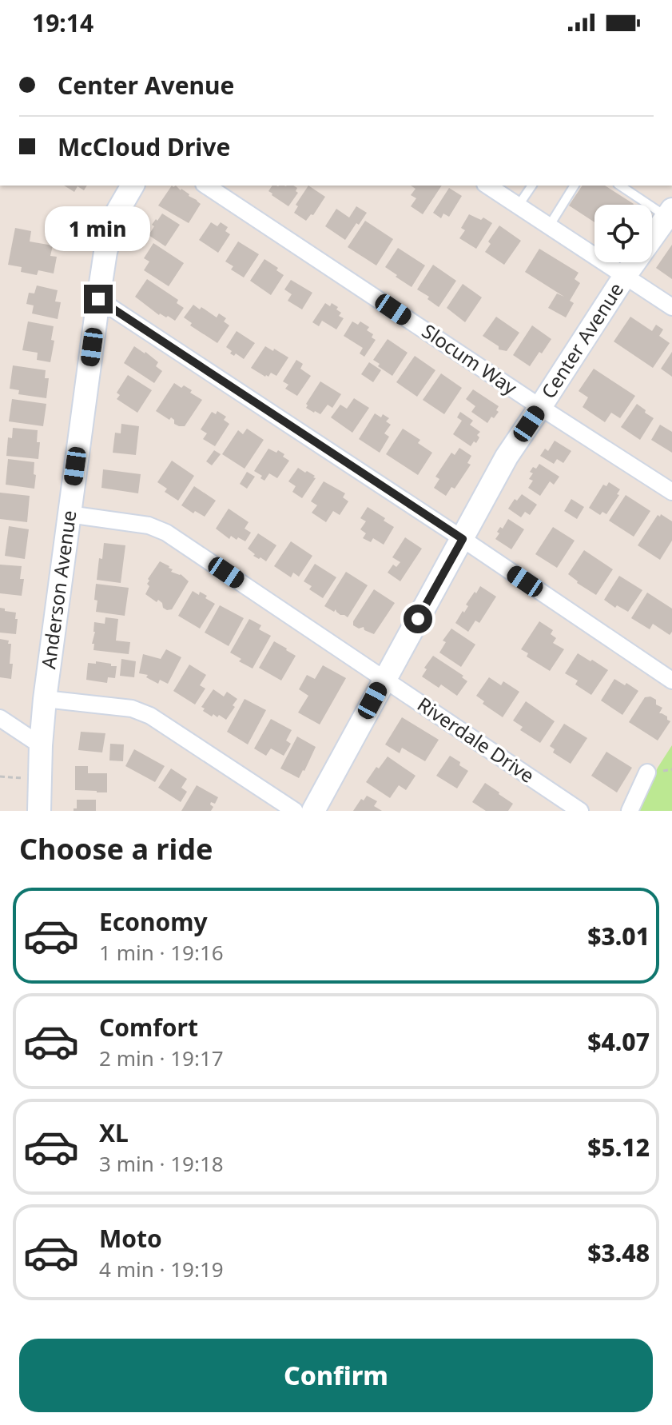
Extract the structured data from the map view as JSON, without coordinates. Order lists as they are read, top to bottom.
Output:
{
  "streets": {
    "main road": ["Center Avenue", "Anderson Avenue"],
    "street": ["Slocum Way", "Riverdale Drive"]
  },
  "crossings": [
    ["Center Avenue", "Slocum Way"],
    ["Center Avenue", "Riverdale Drive"],
    ["Anderson Avenue", "Riverdale Drive"]
  ],
  "page": {
    "status": "19:14",
    "banner": ["Center Avenue", "McCloud Drive"],
    "bubble": "1 min",
    "heading": "Choose a ride",
    "list": [
      {
        "name": "Economy",
        "note": "1 min · 19:16",
        "value": "$3.01"
      },
      {
        "name": "Comfort",
        "note": "2 min · 19:17",
        "value": "$4.07"
      },
      {
        "name": "XL",
        "note": "3 min · 19:18",
        "value": "$5.12"
      },
      {
        "name": "Moto",
        "note": "4 min · 19:19",
        "value": "$3.48"
      }
    ],
    "buttons": "Confirm"
  }
}
